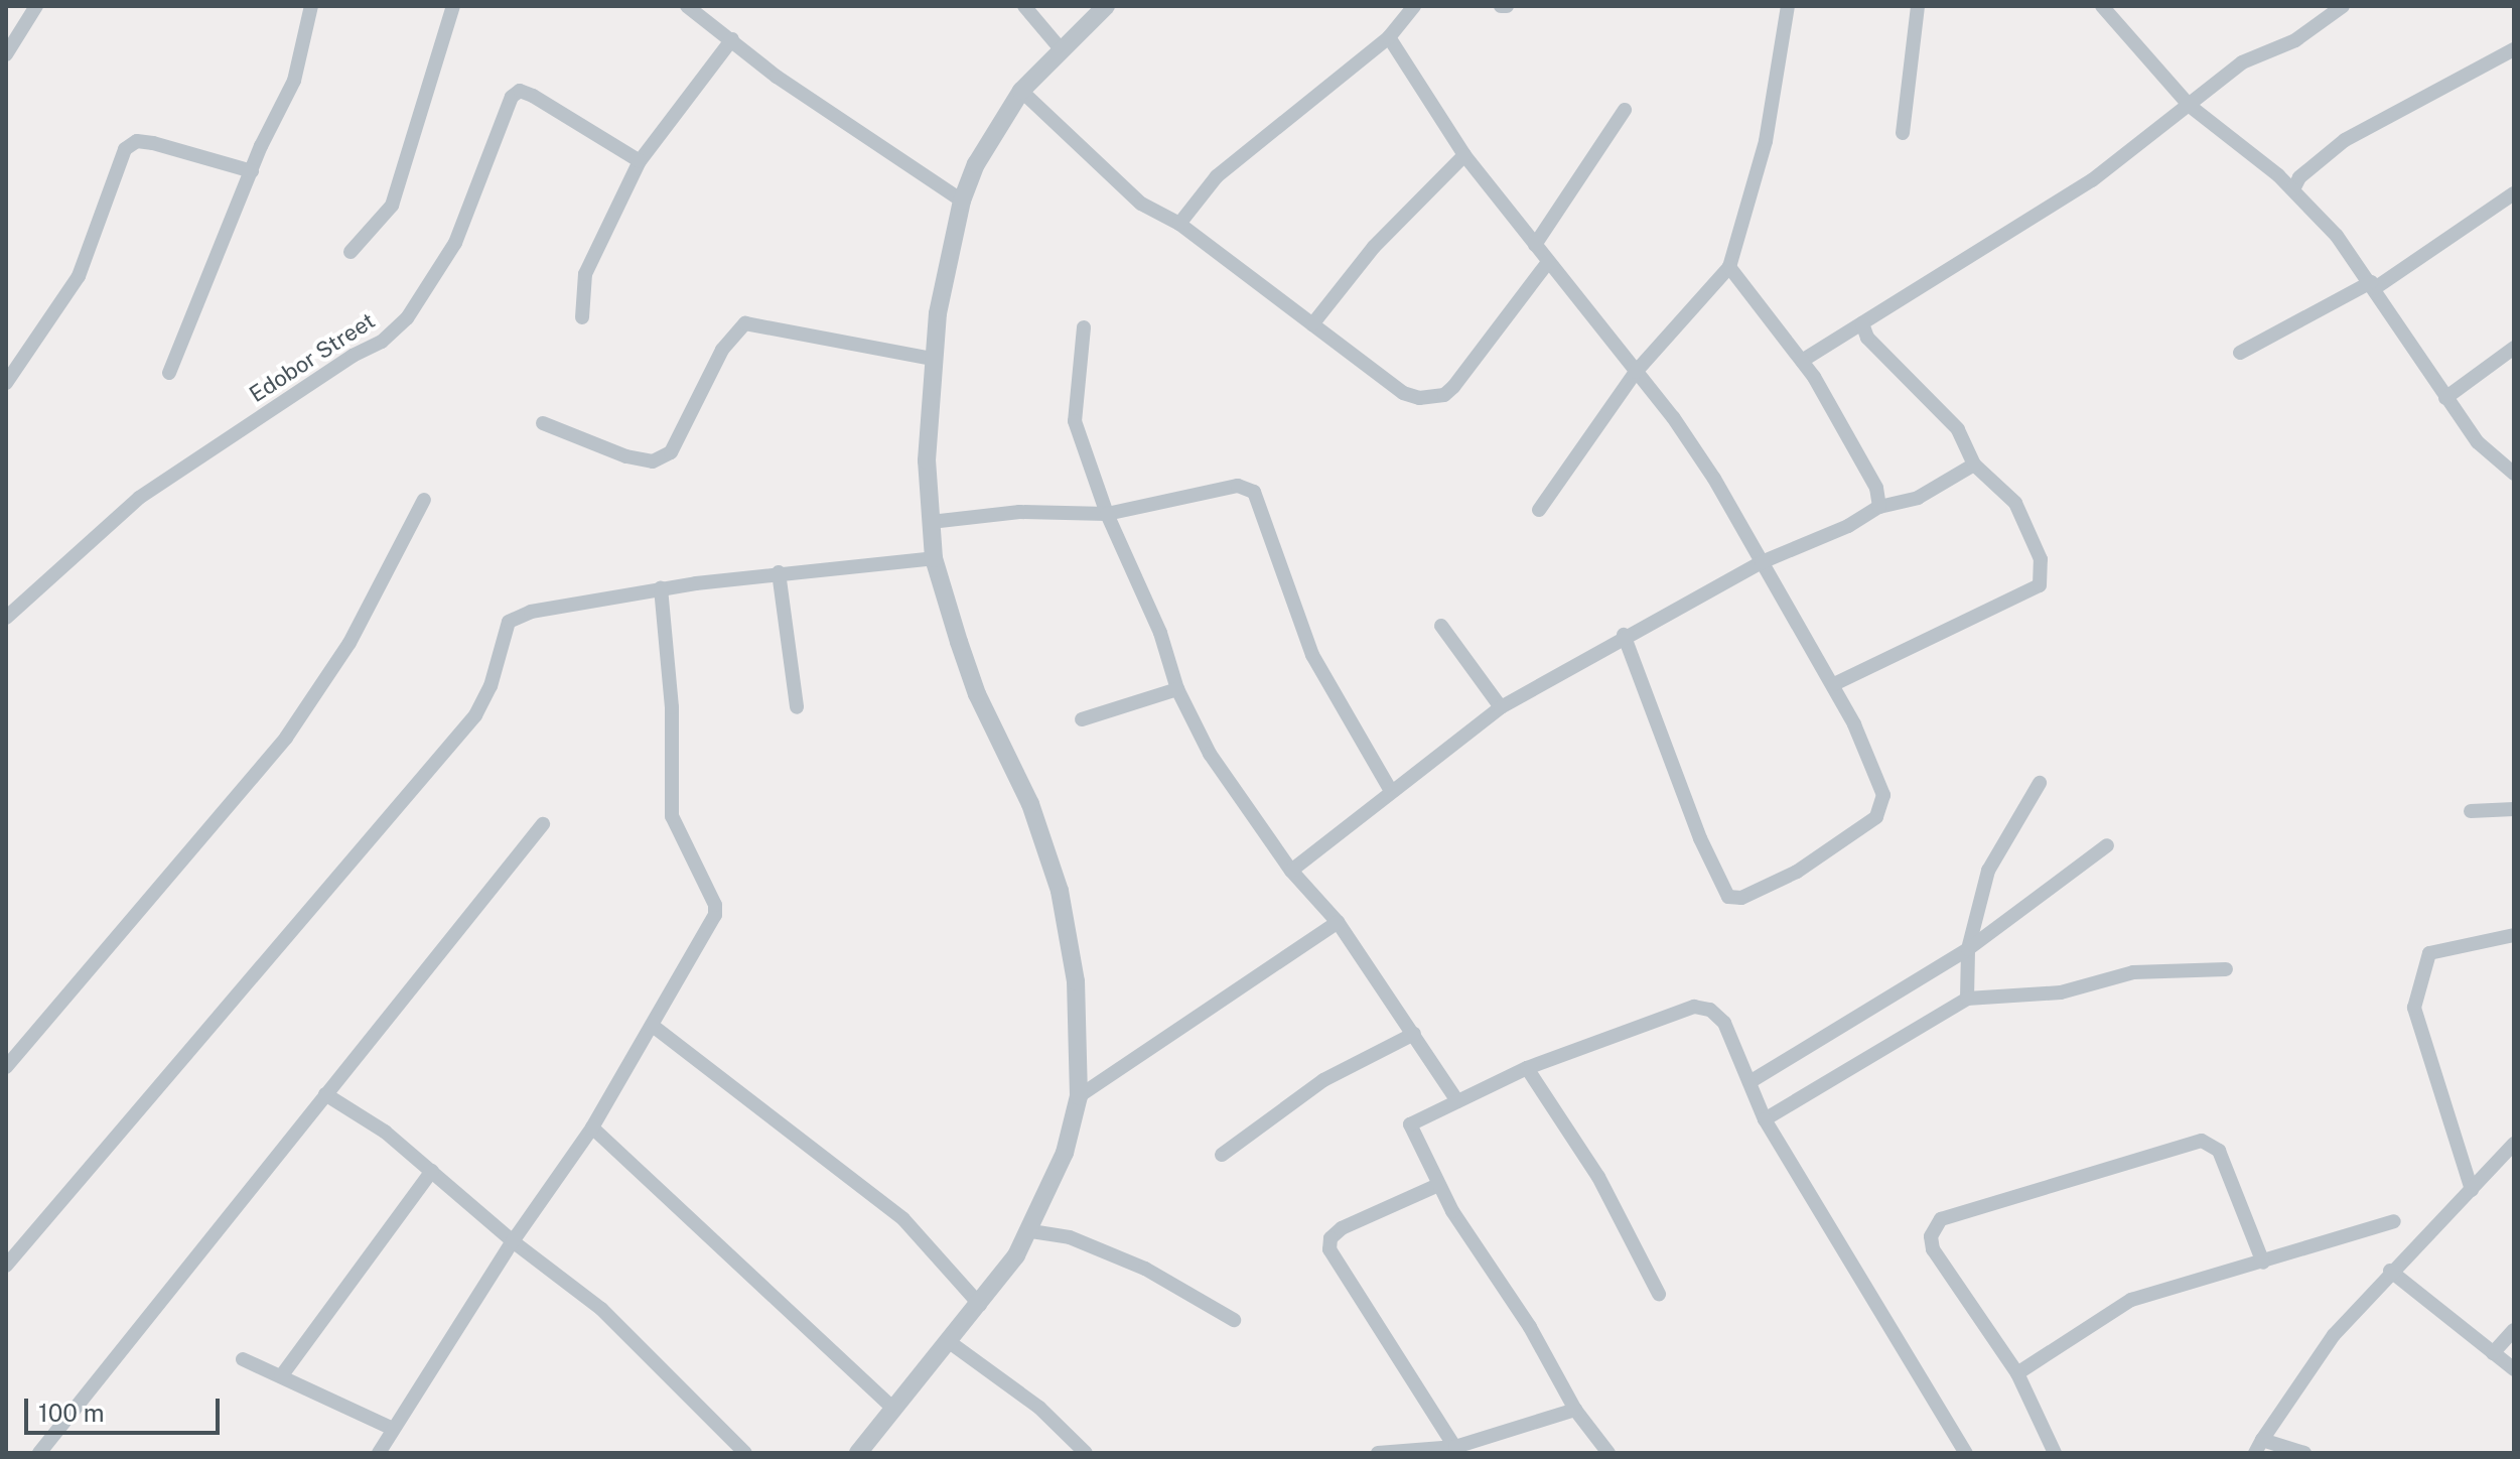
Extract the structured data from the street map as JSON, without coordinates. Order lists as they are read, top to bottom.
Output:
{
  "streets": {
    "street": ["Edobor Street"]
  },
  "scale_bar": "100 m"
}
